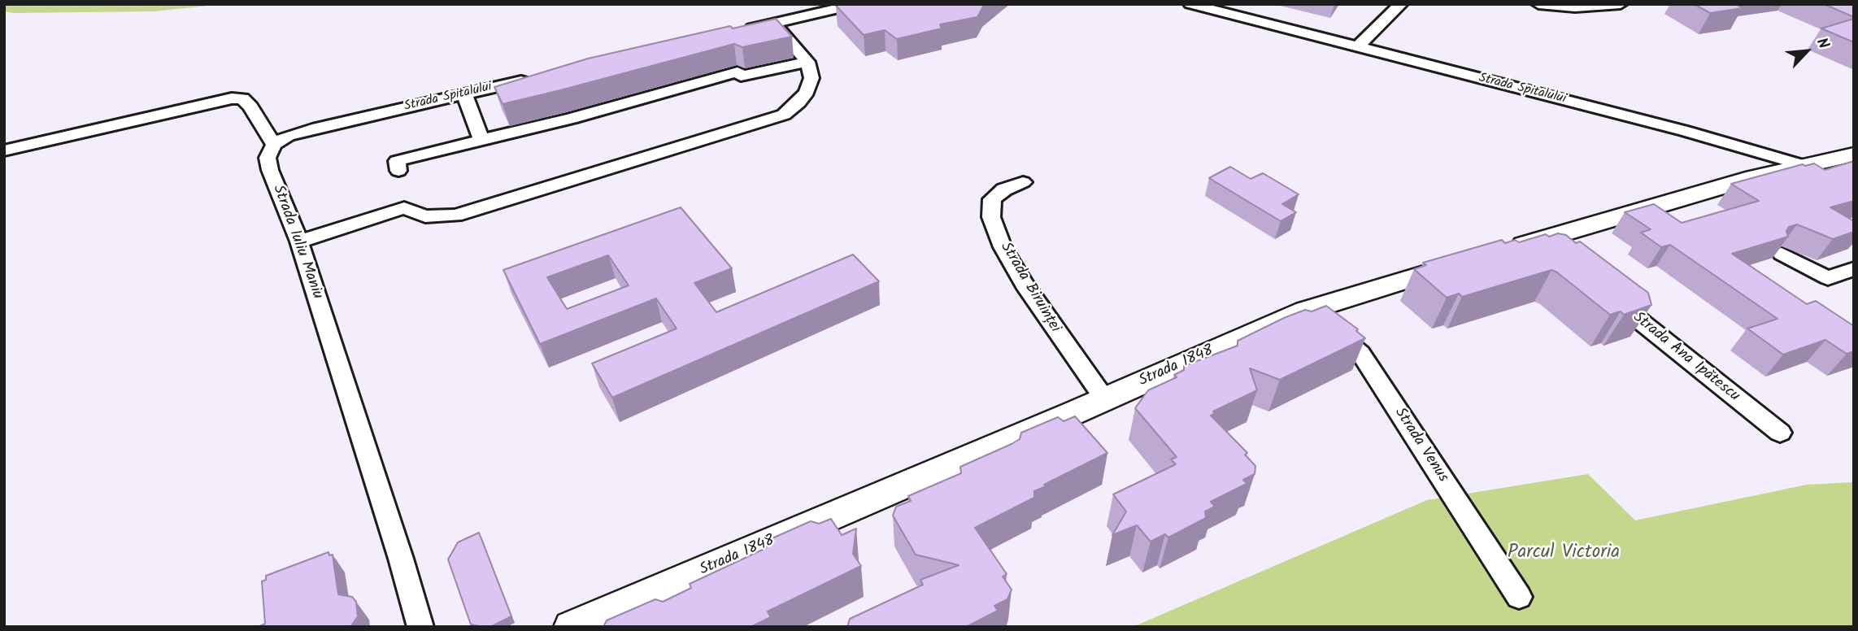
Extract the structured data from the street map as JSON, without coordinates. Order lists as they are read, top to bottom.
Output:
{
  "streets": {
    "main road": ["Strada Spitalului", "Strada 1848"],
    "street": [
      "Strada Iuliu Maniu",
      "Strada Biruinței",
      "Strada Ana Ipătescu",
      "Strada Venus"
    ]
  },
  "crossings": [
    ["Strada Spitalului", "Strada Iuliu Maniu"],
    ["Strada Biruinței", "Strada 1848"],
    ["Strada 1848", "Strada Venus"]
  ],
  "parks": ["Parcul Victoria"],
  "north": "top right"
}
